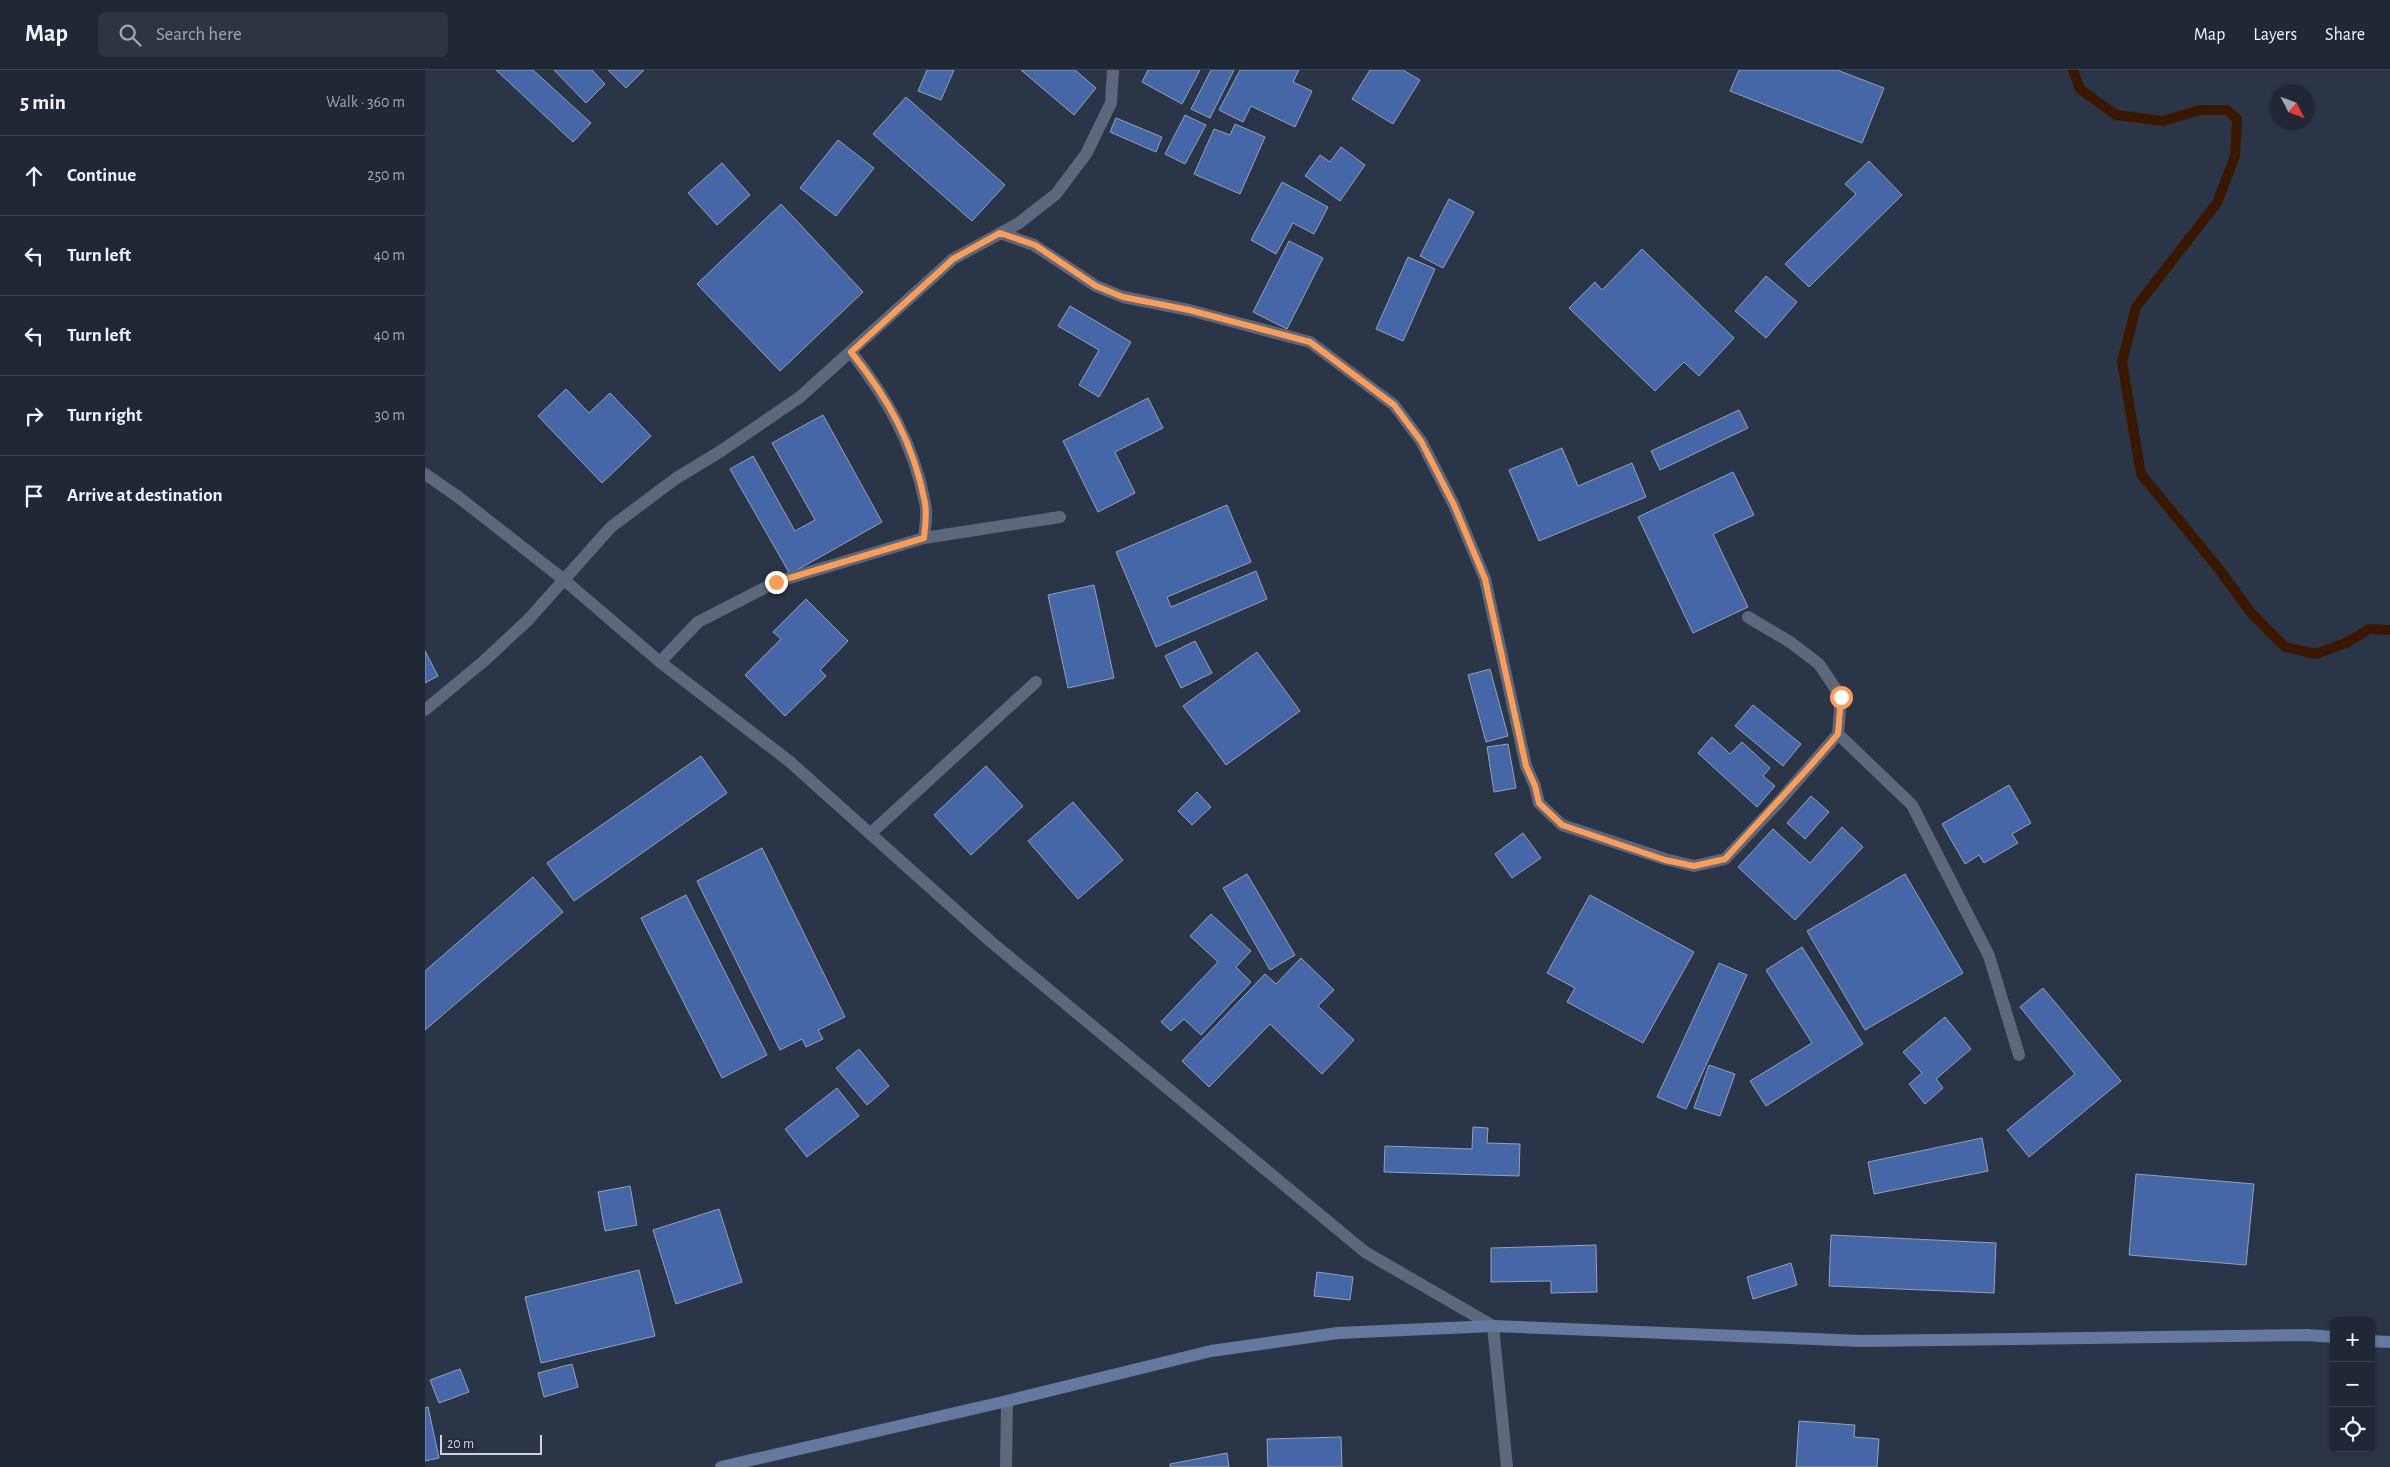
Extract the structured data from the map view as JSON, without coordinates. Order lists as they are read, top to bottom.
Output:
{
  "scale_bar": "20 m",
  "north": "bottom right",
  "page": {
    "header": "Map",
    "search": "Search here",
    "nav": ["Map", "Layers", "Share"],
    "heading": ["5 min", "Walk · 360 m"],
    "list": [
      ["Continue", "250 m"],
      ["Turn left", "40 m"],
      ["Turn left", "40 m"],
      ["Turn right", "30 m"],
      "Arrive at destination"
    ],
    "map_buttons": ["+", "−"],
    "scale": "20 m"
  }
}
